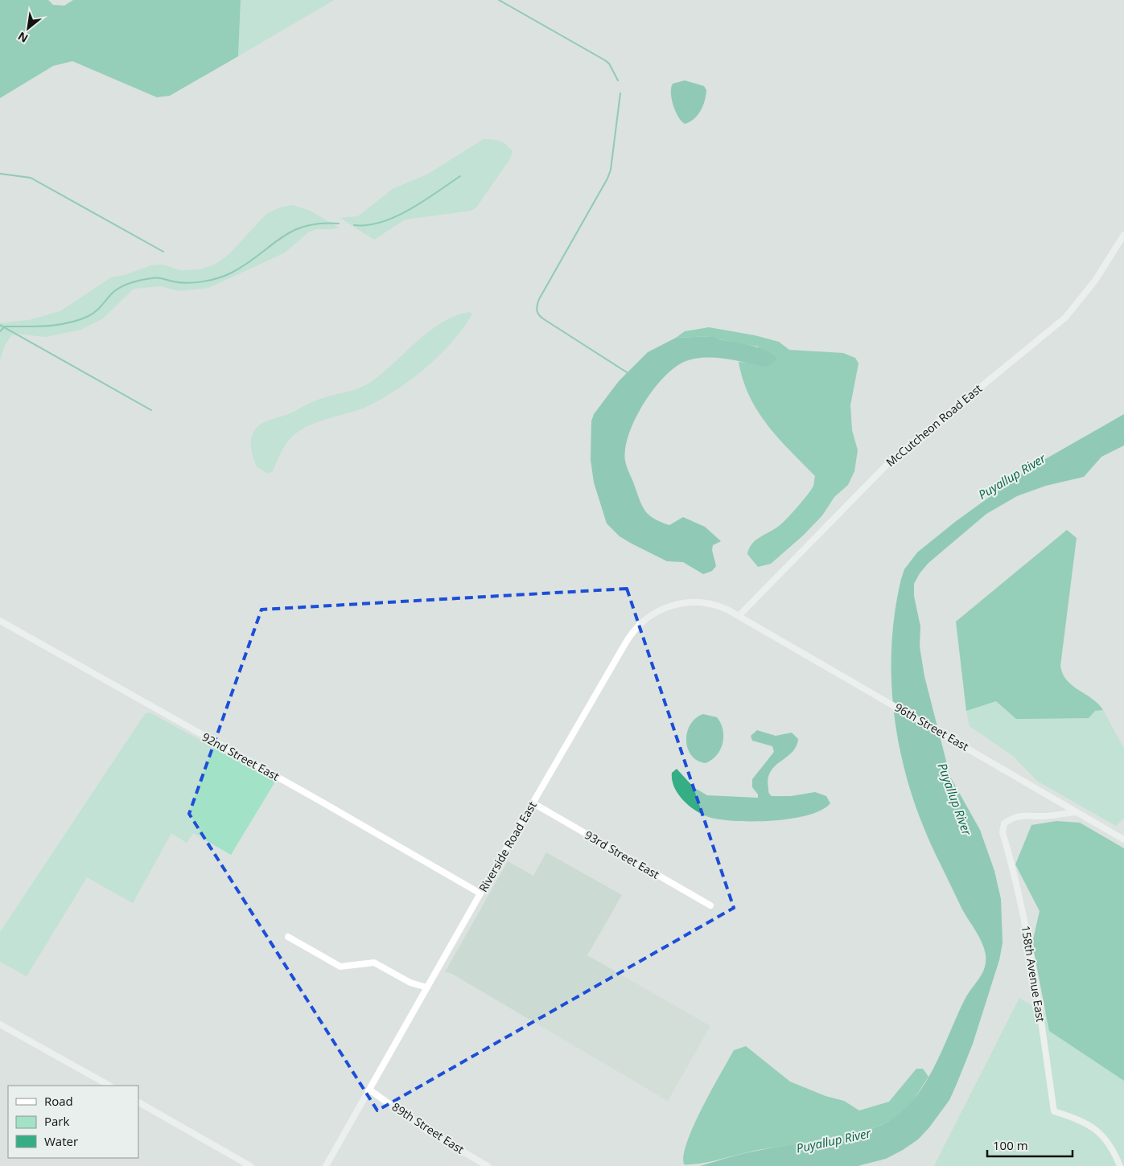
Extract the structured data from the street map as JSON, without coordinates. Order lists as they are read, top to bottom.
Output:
{
  "streets": {
    "street": [
      "McCutcheon Road East",
      "96th Street East",
      "92nd Street East",
      "Riverside Road East",
      "93rd Street East",
      "158th Avenue East",
      "89th Street East"
    ]
  },
  "crossings": [
    ["McCutcheon Road East", "96th Street East"],
    ["McCutcheon Road East", "Riverside Road East"],
    ["96th Street East", "Riverside Road East"],
    ["96th Street East", "158th Avenue East"],
    ["92nd Street East", "Riverside Road East"],
    ["Riverside Road East", "93rd Street East"],
    ["Riverside Road East", "89th Street East"]
  ],
  "water": ["Puyallup River"],
  "legend": ["Road", "Park", "Water"],
  "scale_bar": "100 m",
  "north": "bottom left"
}
